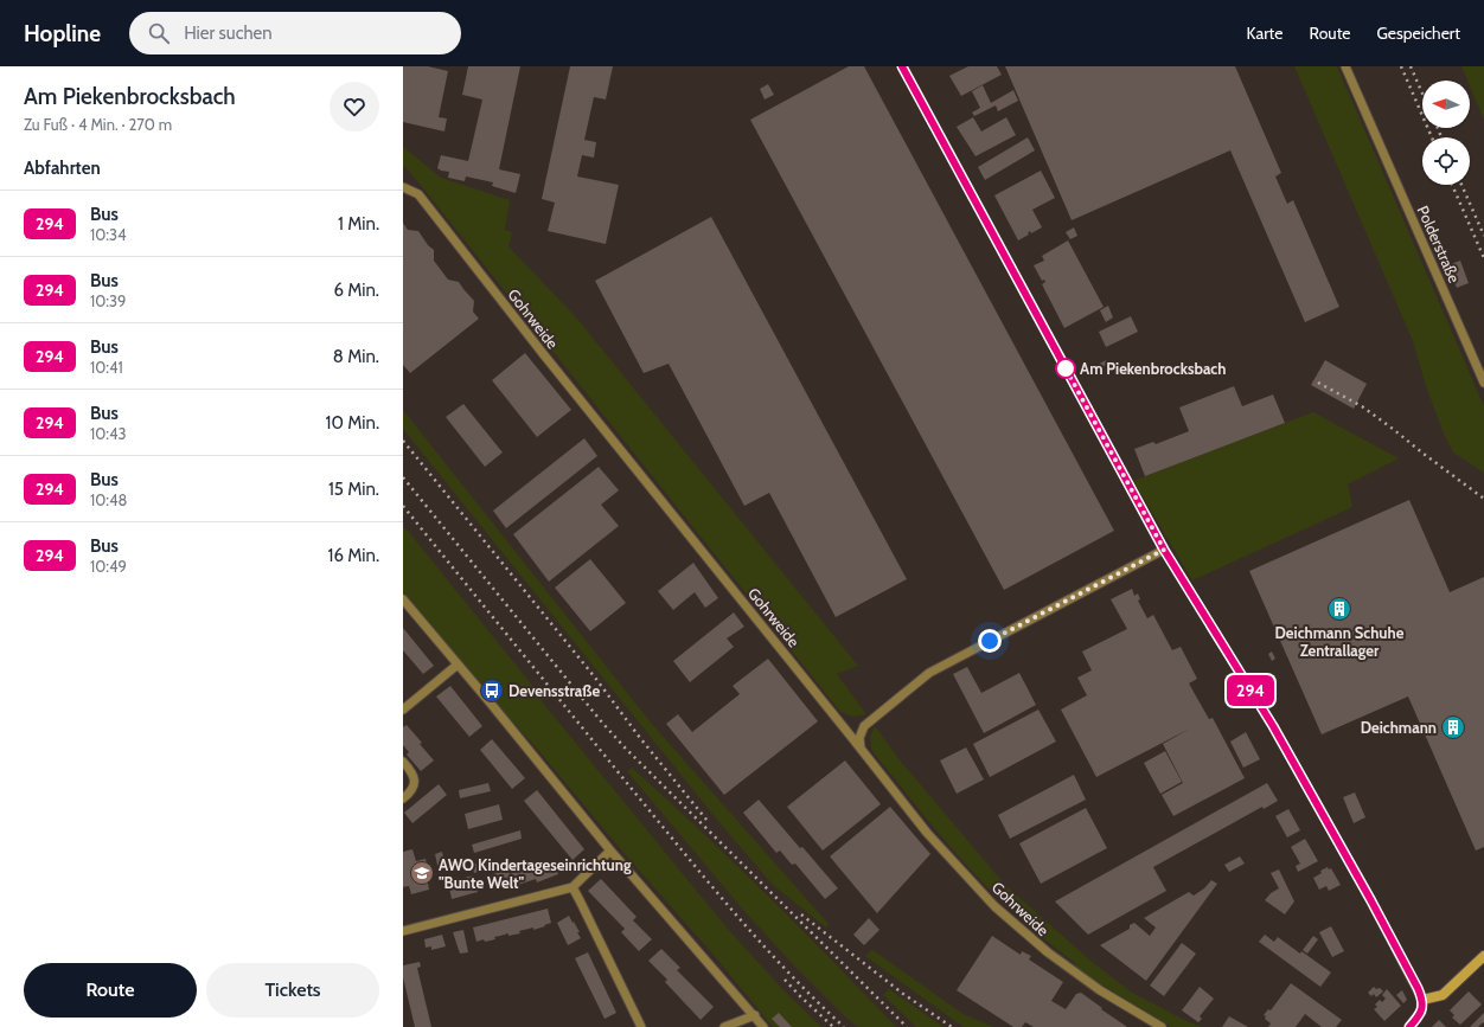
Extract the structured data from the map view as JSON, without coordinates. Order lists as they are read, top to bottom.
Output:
{
  "streets": {
    "street": ["Polderstraße", "Gohrweide"]
  },
  "places": {
    "other": ["Am Piekenbrocksbach"],
    "building": ["Deichmann Schuhe Zentrallager", "Deichmann"],
    "bus stop": ["Devensstraße"],
    "school or university": ["AWO Kindertageseinrichtung \"Bunte Welt\""]
  },
  "lines": ["bus line 294"],
  "north": "left",
  "page": {
    "header": "Hopline",
    "search": "Hier suchen",
    "nav": ["Karte", "Route", "Gespeichert"],
    "heading": [
      ["Am Piekenbrocksbach", "Zu Fuß · 4 Min. · 270 m"],
      "Abfahrten"
    ],
    "on_map": "294",
    "list": [
      {
        "mark": "294",
        "name": "Bus",
        "note": "10:34",
        "value": "1 Min."
      },
      {
        "mark": "294",
        "name": "Bus",
        "note": "10:39",
        "value": "6 Min."
      },
      {
        "mark": "294",
        "name": "Bus",
        "note": "10:41",
        "value": "8 Min."
      },
      {
        "mark": "294",
        "name": "Bus",
        "note": "10:43",
        "value": "10 Min."
      },
      {
        "mark": "294",
        "name": "Bus",
        "note": "10:48",
        "value": "15 Min."
      },
      {
        "mark": "294",
        "name": "Bus",
        "note": "10:49",
        "value": "16 Min."
      }
    ],
    "buttons": ["Route", "Tickets"]
  }
}
